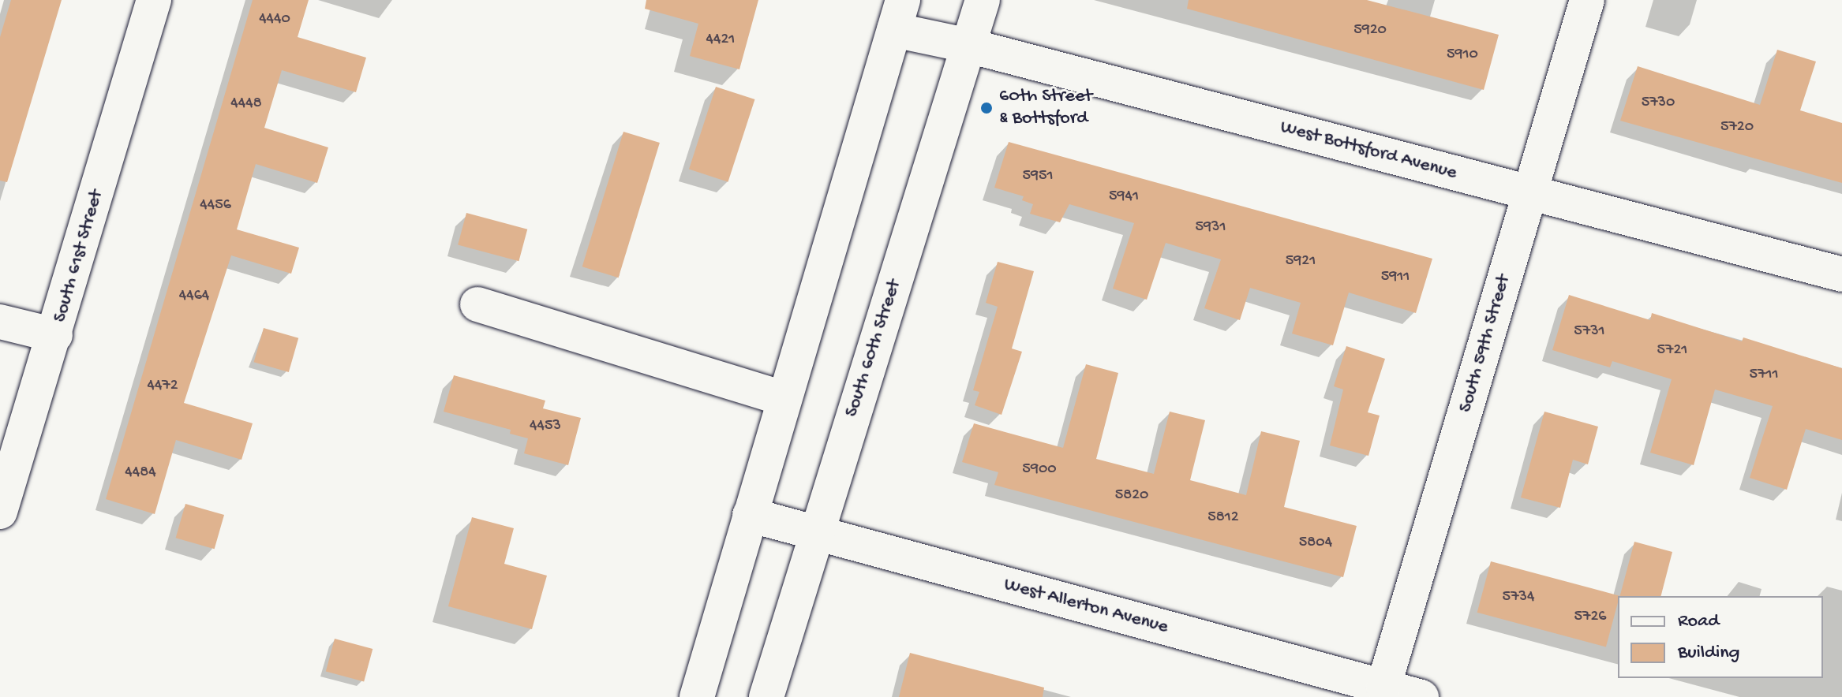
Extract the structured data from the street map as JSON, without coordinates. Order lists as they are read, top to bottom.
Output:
{
  "streets": {
    "street": [
      "West Bottsford Avenue",
      "South 61st Street",
      "South 59th Street",
      "South 60th Street",
      "West Allerton Avenue"
    ]
  },
  "crossings": [
    ["West Bottsford Avenue", "South 59th Street"],
    ["West Bottsford Avenue", "South 60th Street"],
    ["South 59th Street", "West Allerton Avenue"],
    ["South 60th Street", "West Allerton Avenue"]
  ],
  "places": ["60th Street & Bottsford"],
  "house_numbers": [
    "4440",
    "5920",
    "4421",
    "5910",
    "5730",
    "4448",
    "5720",
    "5951",
    "5941",
    "4456",
    "5931",
    "5921",
    "5911",
    "4464",
    "5731",
    "5721",
    "5711",
    "4472",
    "4453",
    "5900",
    "4484",
    "5820",
    "5812",
    "5804",
    "5734",
    "5726"
  ],
  "legend": ["Road", "Building"]
}
